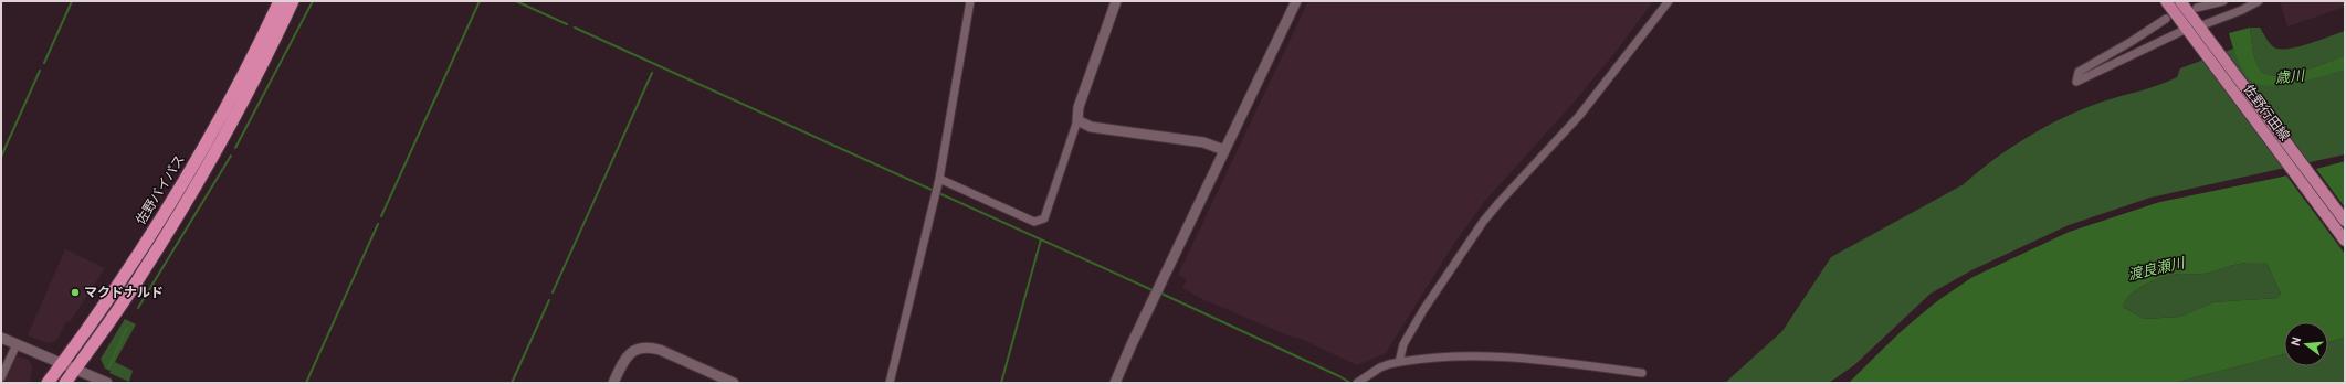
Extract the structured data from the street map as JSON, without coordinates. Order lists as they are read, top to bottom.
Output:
{
  "streets": {
    "highway": ["佐野バイパス"],
    "main road": ["佐野行田線"]
  },
  "water": ["歳川", "渡良瀬川"],
  "places": ["マクドナルド"],
  "north": "left"
}
